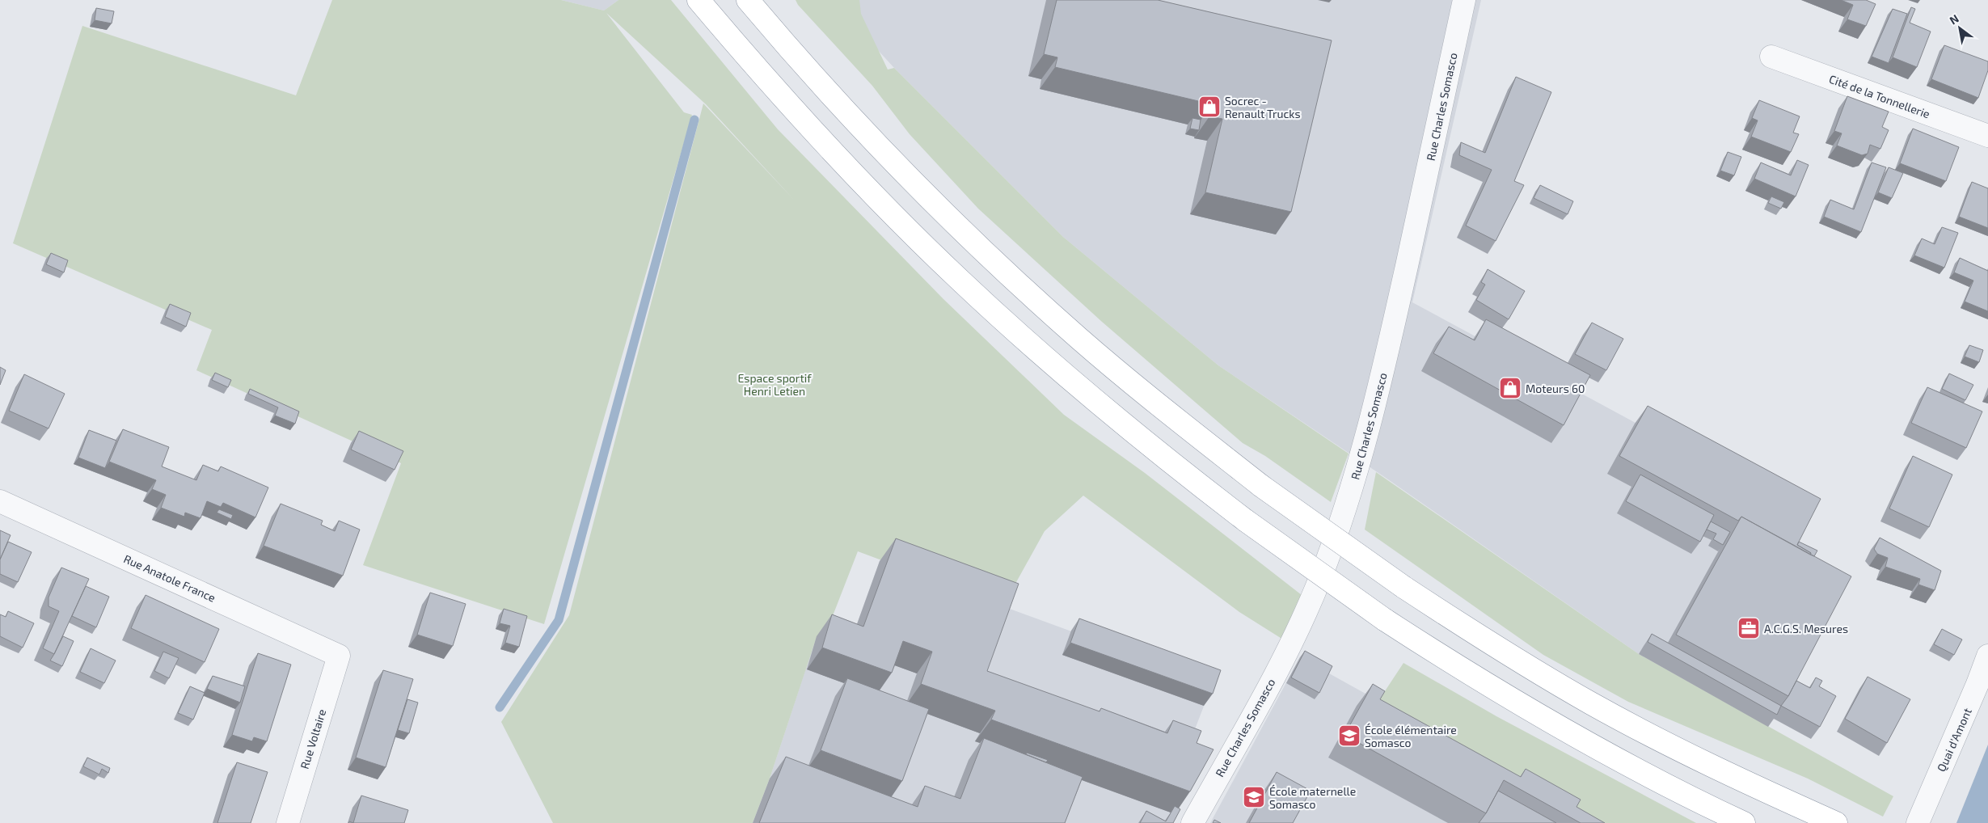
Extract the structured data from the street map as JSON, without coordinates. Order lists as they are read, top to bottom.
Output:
{
  "streets": {
    "street": [
      "Cité de la Tonnellerie",
      "Rue Charles Somasco",
      "Rue Anatole France",
      "Rue Voltaire",
      "Quai d'Amont"
    ]
  },
  "crossings": [
    ["Rue Anatole France", "Rue Voltaire"]
  ],
  "parks": ["Espace sportif Henri Letien"],
  "places": {
    "shop": ["Socrec - Renault Trucks", "Moteurs 60"],
    "office": ["A.C.G.S. Mesures"],
    "school or university": ["École élémentaire Somasco", "École maternelle Somasco"]
  },
  "north": "top left"
}
